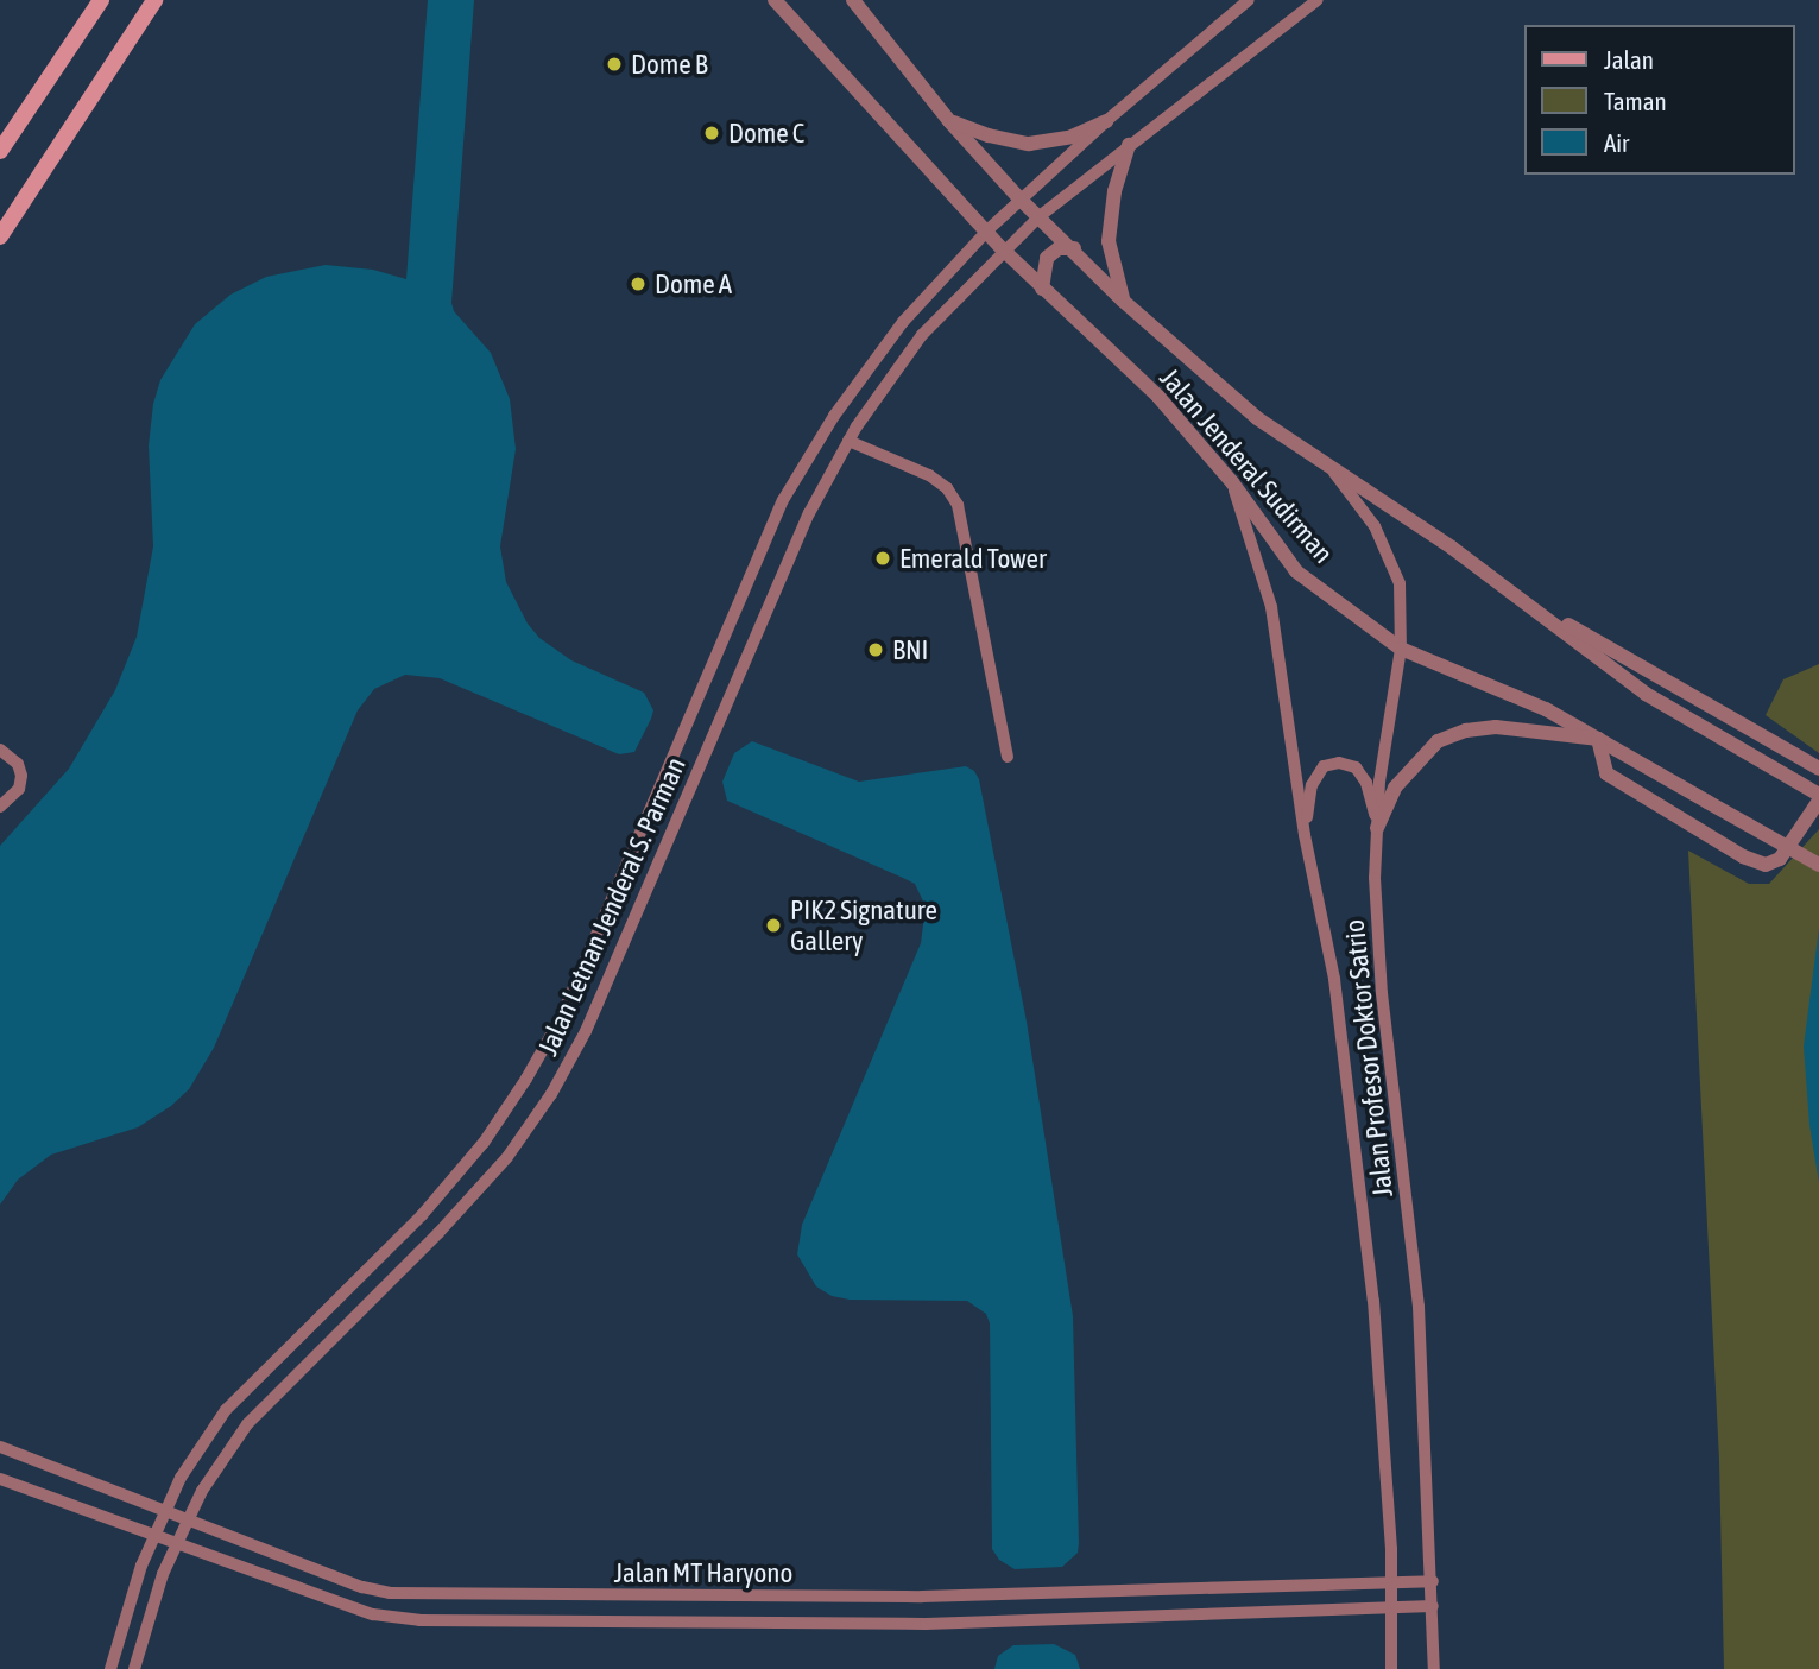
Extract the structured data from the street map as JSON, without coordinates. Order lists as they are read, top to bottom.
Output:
{
  "streets": {
    "street": [
      "Jalan Jenderal Sudirman",
      "Jalan Letnan Jenderal S. Parman",
      "Jalan Profesor Doktor Satrio",
      "Jalan MT Haryono"
    ]
  },
  "crossings": [
    ["Jalan Jenderal Sudirman", "Jalan Letnan Jenderal S. Parman"],
    ["Jalan Jenderal Sudirman", "Jalan Profesor Doktor Satrio"],
    ["Jalan Letnan Jenderal S. Parman", "Jalan MT Haryono"],
    ["Jalan Profesor Doktor Satrio", "Jalan MT Haryono"]
  ],
  "places": [
    "Dome B",
    "Dome C",
    "Dome A",
    "Emerald Tower",
    "BNI",
    "PIK2 Signature Gallery"
  ],
  "legend": ["Jalan", "Taman", "Air"]
}
